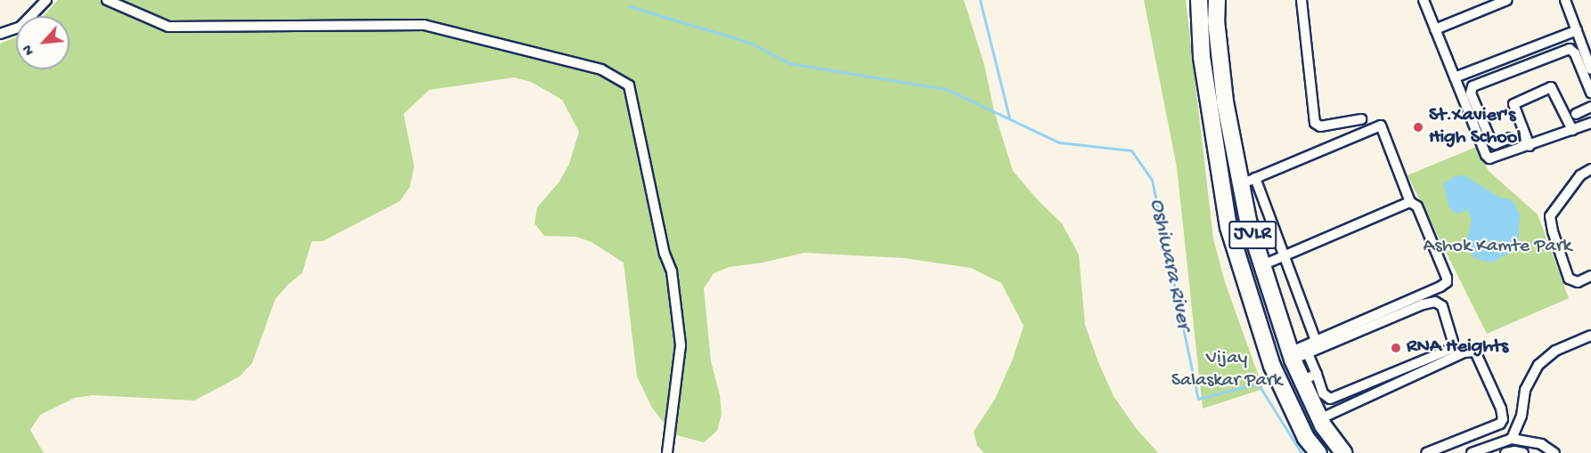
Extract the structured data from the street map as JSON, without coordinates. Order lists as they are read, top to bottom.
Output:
{
  "streets": {
    "main road": ["JVLR"]
  },
  "water": ["Oshiwara River"],
  "parks": ["Ashok Kamte Park", "Vijay Salaskar Park"],
  "places": ["St.Xavier's High School", "RNA Heights"],
  "north": "bottom left"
}
